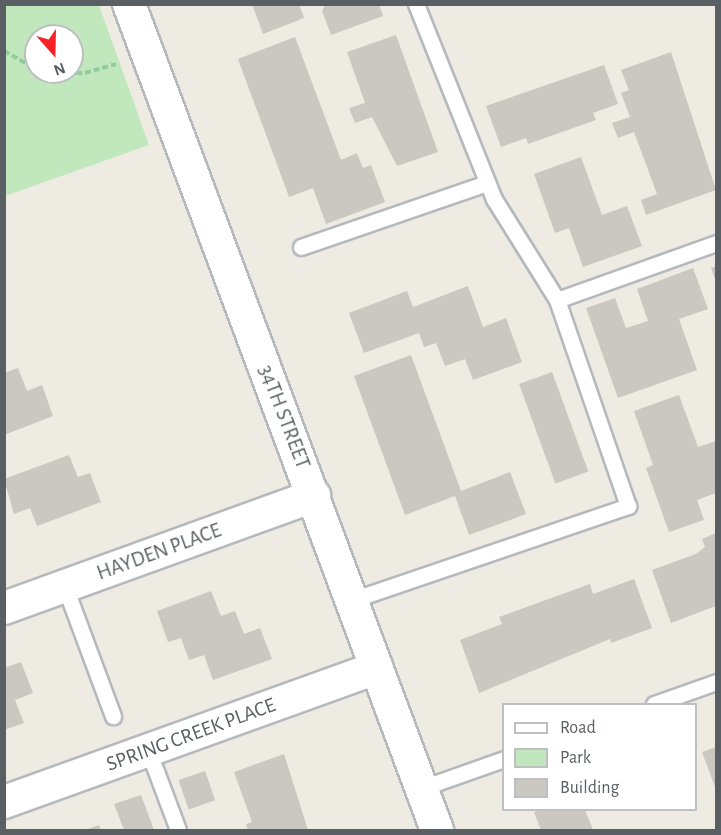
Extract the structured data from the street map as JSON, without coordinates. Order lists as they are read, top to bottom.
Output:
{
  "streets": {
    "street": ["34TH STREET", "HAYDEN PLACE", "SPRING CREEK PLACE"]
  },
  "crossings": [
    ["34TH STREET", "HAYDEN PLACE"],
    ["34TH STREET", "SPRING CREEK PLACE"]
  ],
  "legend": ["Road", "Park", "Building"],
  "north": "bottom"
}
